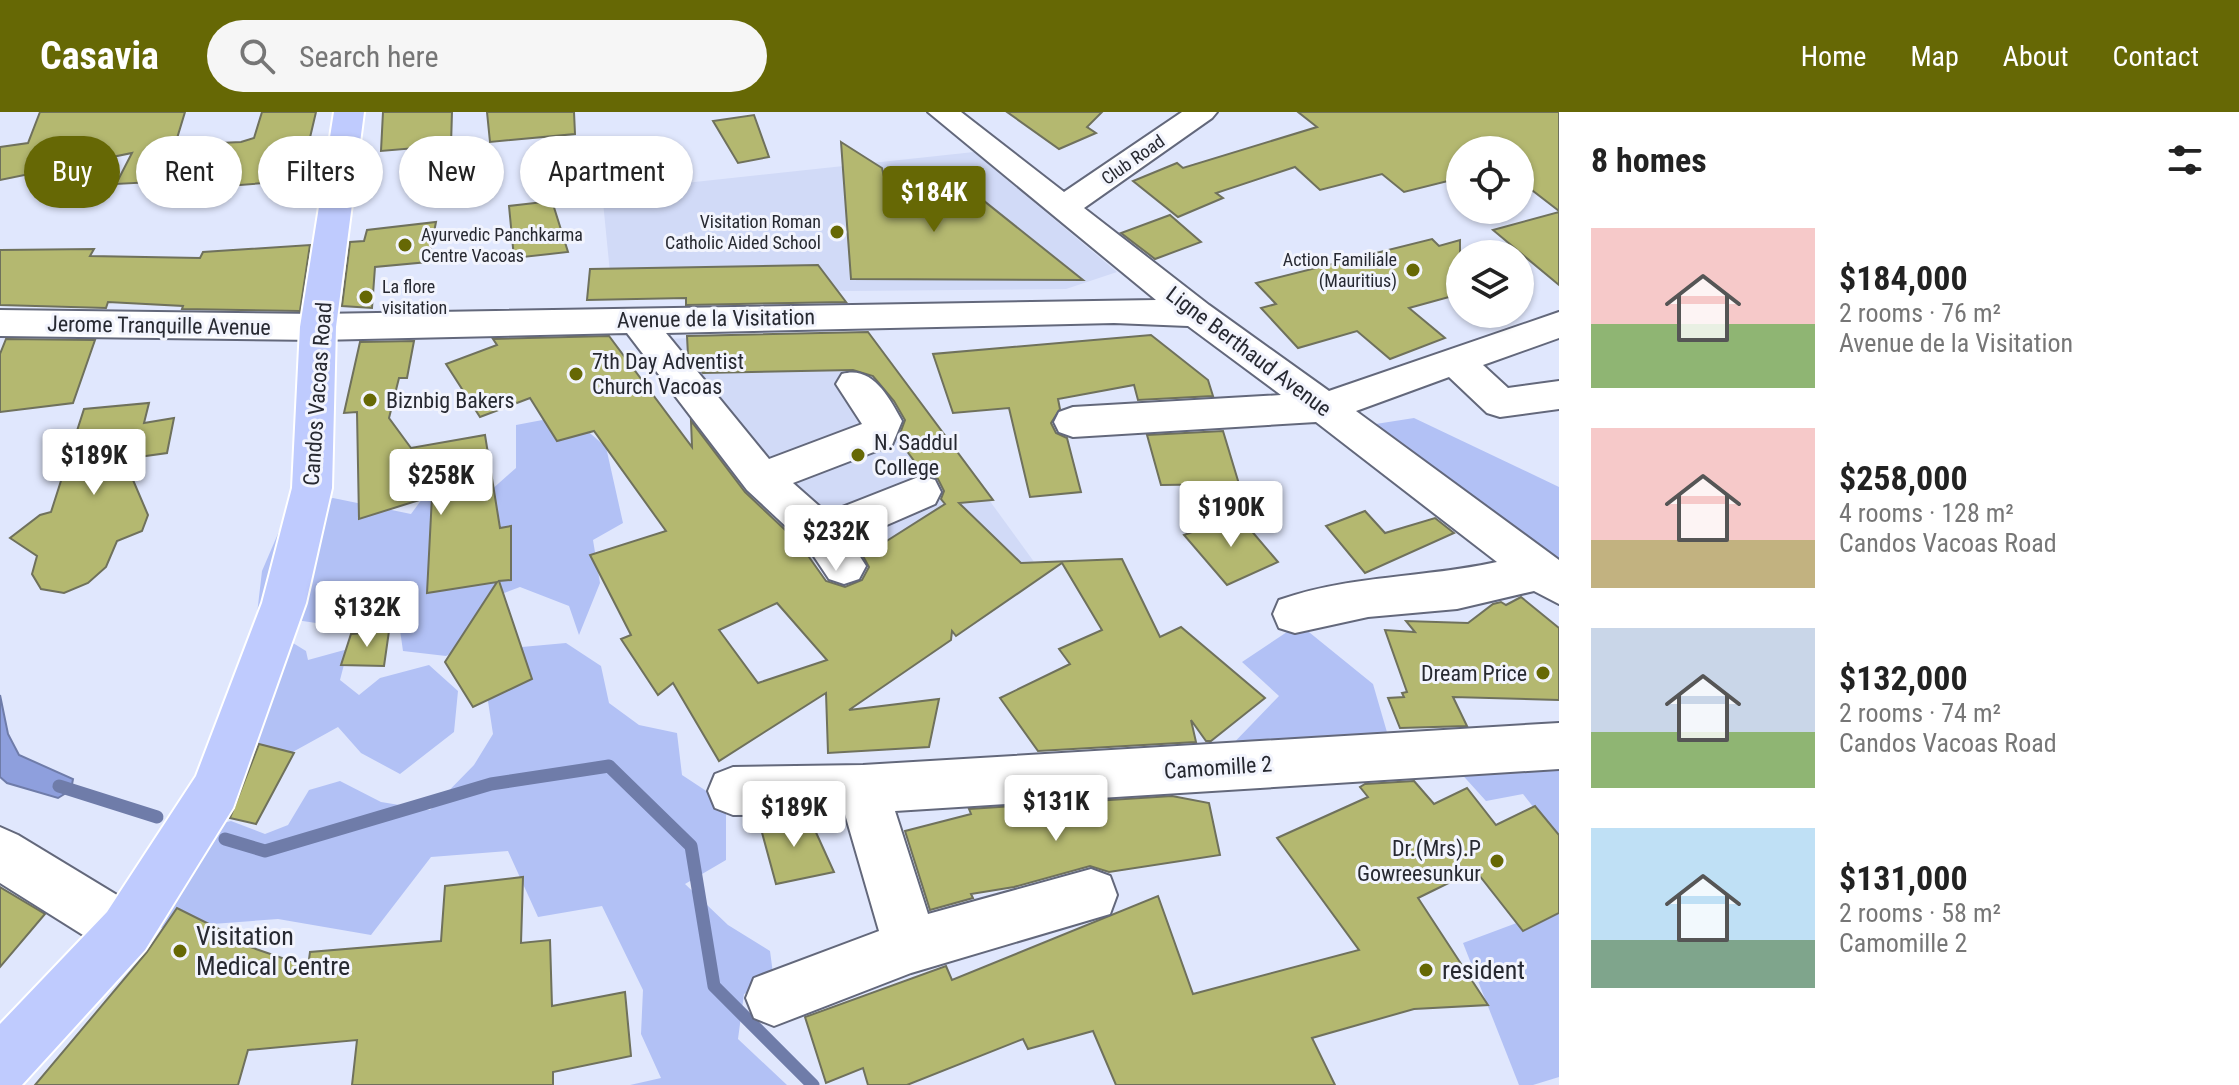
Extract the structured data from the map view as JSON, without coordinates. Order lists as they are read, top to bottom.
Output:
{
  "streets": {
    "main road": ["Candos Vacoas Road"],
    "street": [
      "Club Road",
      "Avenue de la Visitation",
      "Jerome Tranquille Avenue",
      "Ligne Berthaud Avenue",
      "Camomille 2"
    ]
  },
  "crossings": [
    ["Club Road", "Ligne Berthaud Avenue"],
    ["Avenue de la Visitation", "Jerome Tranquille Avenue"],
    ["Avenue de la Visitation", "Ligne Berthaud Avenue"],
    ["Avenue de la Visitation", "Candos Vacoas Road"],
    ["Jerome Tranquille Avenue", "Candos Vacoas Road"]
  ],
  "places": [
    "Visitation Roman Catholic Aided School",
    "Ayurvedic Panchkarma Centre Vacoas",
    "Action Familiale (Mauritius)",
    "La flore visitation",
    "7th Day Adventist Church Vacoas",
    "Biznbig Bakers",
    "N. Saddul College",
    "Dream Price",
    "Dr.(Mrs).P Gowreesunkur",
    "Visitation Medical Centre",
    "resident"
  ],
  "page": {
    "header": "Casavia",
    "search": "Search here",
    "nav": [
      "Home",
      "Map",
      "About",
      "Contact"
    ],
    "heading": "8 homes",
    "chip": [
      "Buy",
      "Rent",
      "Filters",
      "New",
      "Apartment"
    ],
    "price": [
      "$184K",
      "$189K",
      "$258K",
      "$190K",
      "$232K",
      "$132K",
      "$131K",
      "$189K"
    ],
    "list": [
      {
        "name": "$184,000",
        "note": "2 rooms · 76 m² · Avenue de la Visitation"
      },
      {
        "name": "$258,000",
        "note": "4 rooms · 128 m² · Candos Vacoas Road"
      },
      {
        "name": "$132,000",
        "note": "2 rooms · 74 m² · Candos Vacoas Road"
      },
      {
        "name": "$131,000",
        "note": "2 rooms · 58 m² · Camomille 2"
      }
    ]
  }
}
